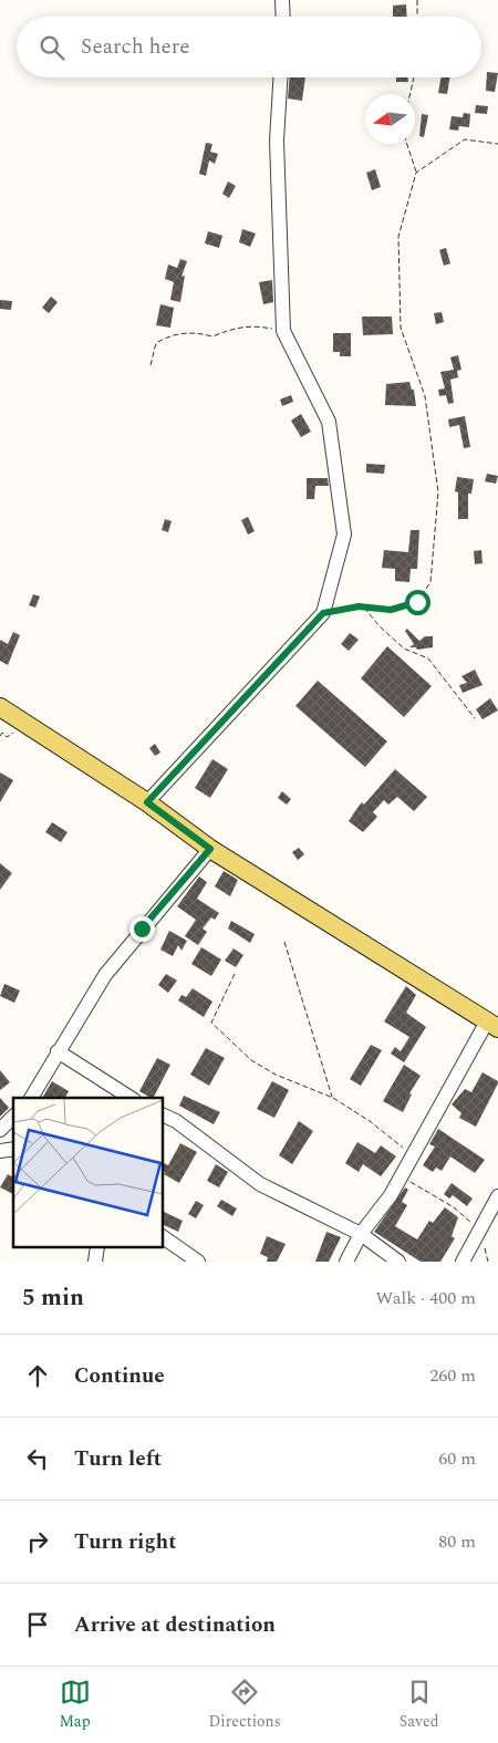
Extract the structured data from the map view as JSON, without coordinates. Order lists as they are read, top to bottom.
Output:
{
  "north": "left",
  "page": {
    "search": "Search here",
    "heading": ["5 min", "Walk · 400 m"],
    "list": [
      ["Continue", "260 m"],
      ["Turn left", "60 m"],
      ["Turn right", "80 m"],
      "Arrive at destination"
    ],
    "nav": ["Map", "Directions", "Saved"]
  }
}
